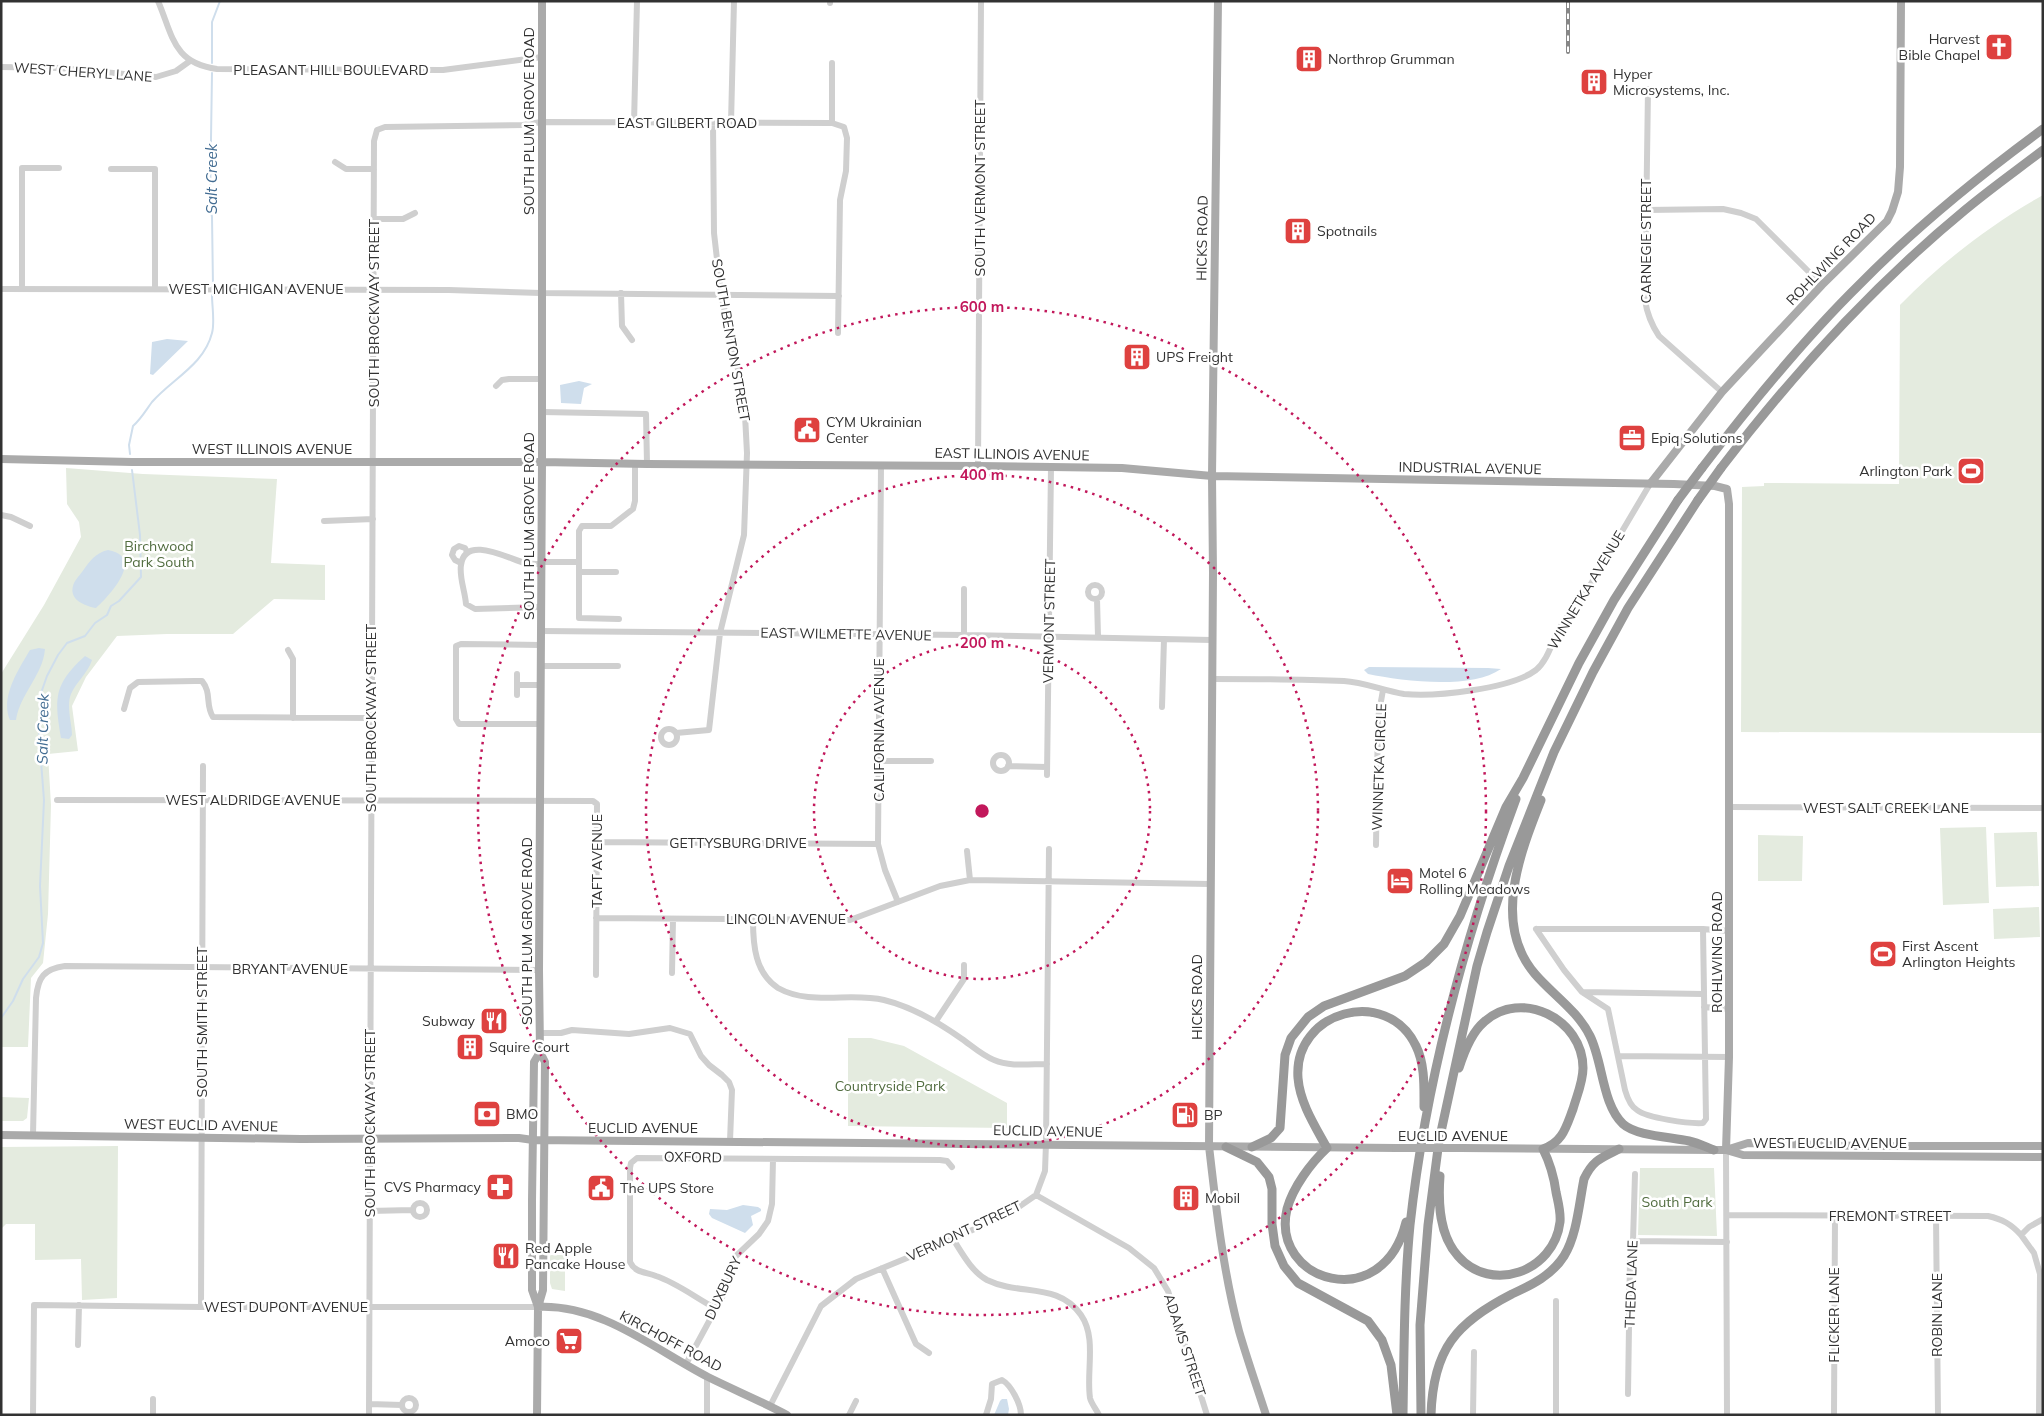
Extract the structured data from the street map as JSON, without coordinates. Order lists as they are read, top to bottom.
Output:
{
  "streets": {
    "main road": [
      "SOUTH PLUM GROVE ROAD",
      "HICKS ROAD",
      "ROHLWING ROAD",
      "WEST ILLINOIS AVENUE",
      "EAST ILLINOIS AVENUE",
      "INDUSTRIAL AVENUE",
      "WEST EUCLID AVENUE",
      "EUCLID AVENUE",
      "KIRCHOFF ROAD"
    ],
    "street": [
      "PLEASANT HILL BOULEVARD",
      "WEST CHERYL LANE",
      "EAST GILBERT ROAD",
      "SOUTH VERMONT STREET",
      "CARNEGIE STREET",
      "WEST MICHIGAN AVENUE",
      "SOUTH BROCKWAY STREET",
      "SOUTH BENTON STREET",
      "WINNETKA AVENUE",
      "VERMONT STREET",
      "EAST WILMETTE AVENUE",
      "CALIFORNIA AVENUE",
      "WINNETKA CIRCLE",
      "WEST ALDRIDGE AVENUE",
      "WEST SALT CREEK LANE",
      "GETTYSBURG DRIVE",
      "TAFT AVENUE",
      "LINCOLN AVENUE",
      "BRYANT AVENUE",
      "SOUTH SMITH STREET",
      "OXFORD",
      "FREMONT STREET",
      "THEDA LANE",
      "DUXBURY",
      "WEST DUPONT AVENUE",
      "FLICKER LANE",
      "ROBIN LANE",
      "ADAMS STREET"
    ]
  },
  "crossings": [
    ["PLEASANT HILL BOULEVARD", "WEST CHERYL LANE"],
    ["PLEASANT HILL BOULEVARD", "SOUTH PLUM GROVE ROAD"],
    ["SOUTH PLUM GROVE ROAD", "EAST GILBERT ROAD"],
    ["SOUTH PLUM GROVE ROAD", "WEST MICHIGAN AVENUE"],
    ["SOUTH PLUM GROVE ROAD", "WEST ILLINOIS AVENUE"],
    ["SOUTH PLUM GROVE ROAD", "EAST ILLINOIS AVENUE"],
    ["SOUTH PLUM GROVE ROAD", "EAST WILMETTE AVENUE"],
    ["SOUTH PLUM GROVE ROAD", "WEST ALDRIDGE AVENUE"],
    ["SOUTH PLUM GROVE ROAD", "TAFT AVENUE"],
    ["SOUTH PLUM GROVE ROAD", "BRYANT AVENUE"],
    ["SOUTH PLUM GROVE ROAD", "EUCLID AVENUE"],
    ["SOUTH PLUM GROVE ROAD", "WEST DUPONT AVENUE"],
    ["SOUTH PLUM GROVE ROAD", "KIRCHOFF ROAD"],
    ["EAST GILBERT ROAD", "SOUTH BROCKWAY STREET"],
    ["EAST GILBERT ROAD", "SOUTH BENTON STREET"],
    ["SOUTH VERMONT STREET", "EAST ILLINOIS AVENUE"],
    ["HICKS ROAD", "EAST ILLINOIS AVENUE"],
    ["HICKS ROAD", "INDUSTRIAL AVENUE"],
    ["HICKS ROAD", "WINNETKA AVENUE"],
    ["HICKS ROAD", "EAST WILMETTE AVENUE"],
    ["HICKS ROAD", "LINCOLN AVENUE"],
    ["HICKS ROAD", "EUCLID AVENUE"],
    ["CARNEGIE STREET", "ROHLWING ROAD"],
    ["ROHLWING ROAD", "INDUSTRIAL AVENUE"],
    ["ROHLWING ROAD", "WINNETKA AVENUE"],
    ["ROHLWING ROAD", "WEST SALT CREEK LANE"],
    ["ROHLWING ROAD", "WEST EUCLID AVENUE"],
    ["ROHLWING ROAD", "EUCLID AVENUE"],
    ["ROHLWING ROAD", "FREMONT STREET"],
    ["WEST MICHIGAN AVENUE", "SOUTH BROCKWAY STREET"],
    ["WEST MICHIGAN AVENUE", "SOUTH BENTON STREET"],
    ["SOUTH BROCKWAY STREET", "WEST ILLINOIS AVENUE"],
    ["SOUTH BROCKWAY STREET", "WEST ALDRIDGE AVENUE"],
    ["SOUTH BROCKWAY STREET", "BRYANT AVENUE"],
    ["SOUTH BROCKWAY STREET", "WEST EUCLID AVENUE"],
    ["SOUTH BROCKWAY STREET", "EUCLID AVENUE"],
    ["SOUTH BROCKWAY STREET", "WEST DUPONT AVENUE"],
    ["SOUTH BENTON STREET", "EAST ILLINOIS AVENUE"],
    ["SOUTH BENTON STREET", "EAST WILMETTE AVENUE"],
    ["WEST ILLINOIS AVENUE", "EAST ILLINOIS AVENUE"],
    ["EAST ILLINOIS AVENUE", "INDUSTRIAL AVENUE"],
    ["EAST ILLINOIS AVENUE", "VERMONT STREET"],
    ["EAST ILLINOIS AVENUE", "CALIFORNIA AVENUE"],
    ["INDUSTRIAL AVENUE", "WINNETKA AVENUE"],
    ["WINNETKA AVENUE", "WINNETKA CIRCLE"],
    ["VERMONT STREET", "EAST WILMETTE AVENUE"],
    ["VERMONT STREET", "LINCOLN AVENUE"],
    ["VERMONT STREET", "EUCLID AVENUE"],
    ["VERMONT STREET", "KIRCHOFF ROAD"],
    ["VERMONT STREET", "ADAMS STREET"],
    ["EAST WILMETTE AVENUE", "CALIFORNIA AVENUE"],
    ["CALIFORNIA AVENUE", "GETTYSBURG DRIVE"],
    ["CALIFORNIA AVENUE", "LINCOLN AVENUE"],
    ["WEST ALDRIDGE AVENUE", "TAFT AVENUE"],
    ["WEST ALDRIDGE AVENUE", "SOUTH SMITH STREET"],
    ["GETTYSBURG DRIVE", "TAFT AVENUE"],
    ["TAFT AVENUE", "LINCOLN AVENUE"],
    ["BRYANT AVENUE", "SOUTH SMITH STREET"],
    ["BRYANT AVENUE", "WEST EUCLID AVENUE"],
    ["SOUTH SMITH STREET", "WEST EUCLID AVENUE"],
    ["SOUTH SMITH STREET", "WEST DUPONT AVENUE"],
    ["WEST EUCLID AVENUE", "EUCLID AVENUE"],
    ["OXFORD", "DUXBURY"],
    ["FREMONT STREET", "FLICKER LANE"],
    ["FREMONT STREET", "ROBIN LANE"],
    ["DUXBURY", "KIRCHOFF ROAD"],
    ["WEST DUPONT AVENUE", "KIRCHOFF ROAD"]
  ],
  "water": ["Salt Creek"],
  "parks": ["Birchwood Park South", "Countryside Park", "South Park"],
  "places": {
    "church": ["Harvest Bible Chapel"],
    "building": [
      "Northrop Grumman",
      "Hyper Microsystems, Inc.",
      "Spotnails",
      "UPS Freight",
      "Squire Court",
      "Mobil"
    ],
    "public building": ["CYM Ukrainian Center", "The UPS Store"],
    "office": ["Epiq Solutions"],
    "sports": ["Arlington Park", "First Ascent Arlington Heights"],
    "hotel": ["Motel 6 Rolling Meadows"],
    "restaurant": ["Subway", "Red Apple Pancake House"],
    "bank": ["BMO"],
    "fuel station": ["BP"],
    "pharmacy": ["CVS Pharmacy"],
    "supermarket": ["Amoco"]
  },
  "rings": ["600 m", "400 m", "200 m"]
}
